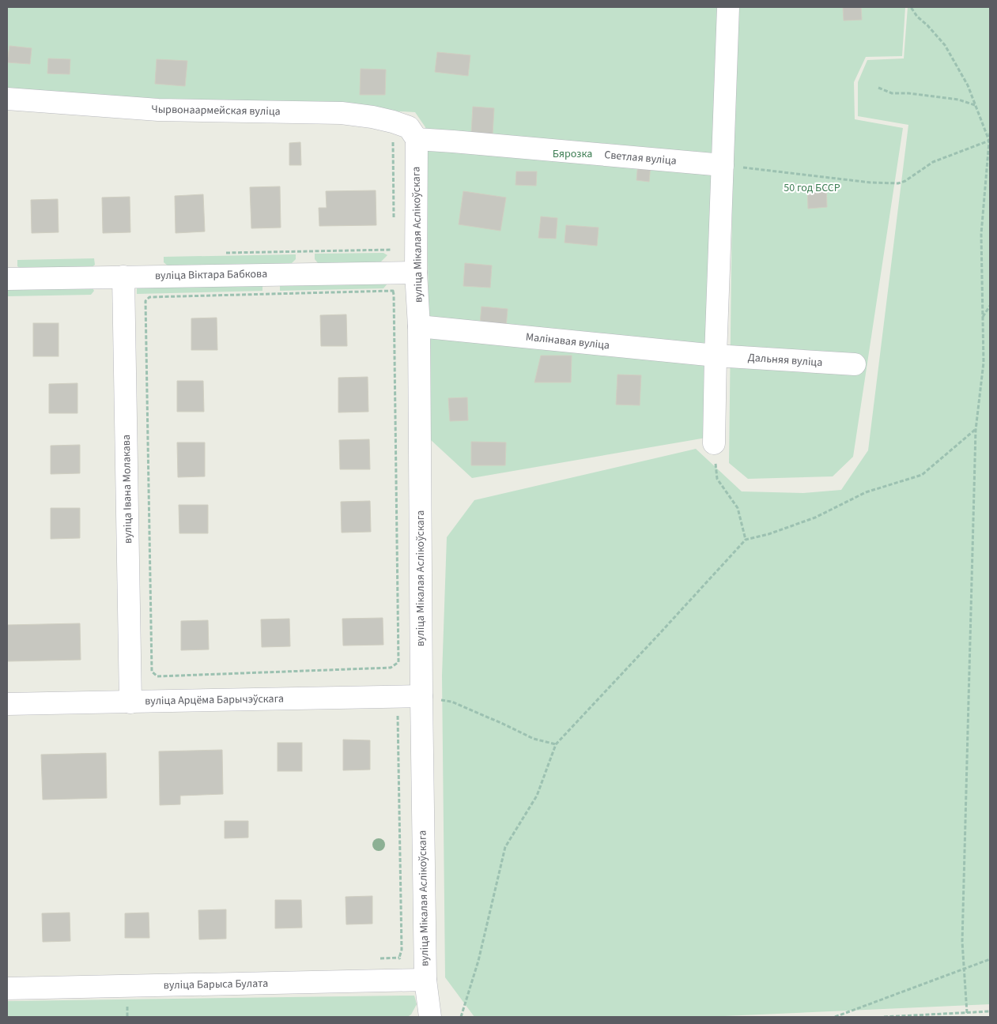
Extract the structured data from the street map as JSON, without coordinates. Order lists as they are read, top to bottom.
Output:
{
  "streets": {
    "street": [
      "Чырвонаармейская вуліца",
      "Светлая вуліца",
      "вуліца Мікалая Аслікоўскага",
      "вуліца Віктара Бабкова",
      "Малінавая вуліца",
      "Дальняя вуліца",
      "вуліца Івана Молакава",
      "вуліца Арцёма Барычэўскага",
      "вуліца Барыса Булата"
    ]
  },
  "crossings": [
    ["Чырвонаармейская вуліца", "Светлая вуліца"],
    ["Чырвонаармейская вуліца", "вуліца Мікалая Аслікоўскага"],
    ["Светлая вуліца", "вуліца Мікалая Аслікоўскага"],
    ["вуліца Мікалая Аслікоўскага", "вуліца Віктара Бабкова"],
    ["вуліца Мікалая Аслікоўскага", "Малінавая вуліца"],
    ["вуліца Мікалая Аслікоўскага", "вуліца Арцёма Барычэўскага"],
    ["вуліца Мікалая Аслікоўскага", "вуліца Барыса Булата"],
    ["вуліца Віктара Бабкова", "вуліца Івана Молакава"],
    ["Малінавая вуліца", "Дальняя вуліца"],
    ["вуліца Івана Молакава", "вуліца Арцёма Барычэўскага"]
  ],
  "parks": ["Бярозка", "50 год БССР"]
}
